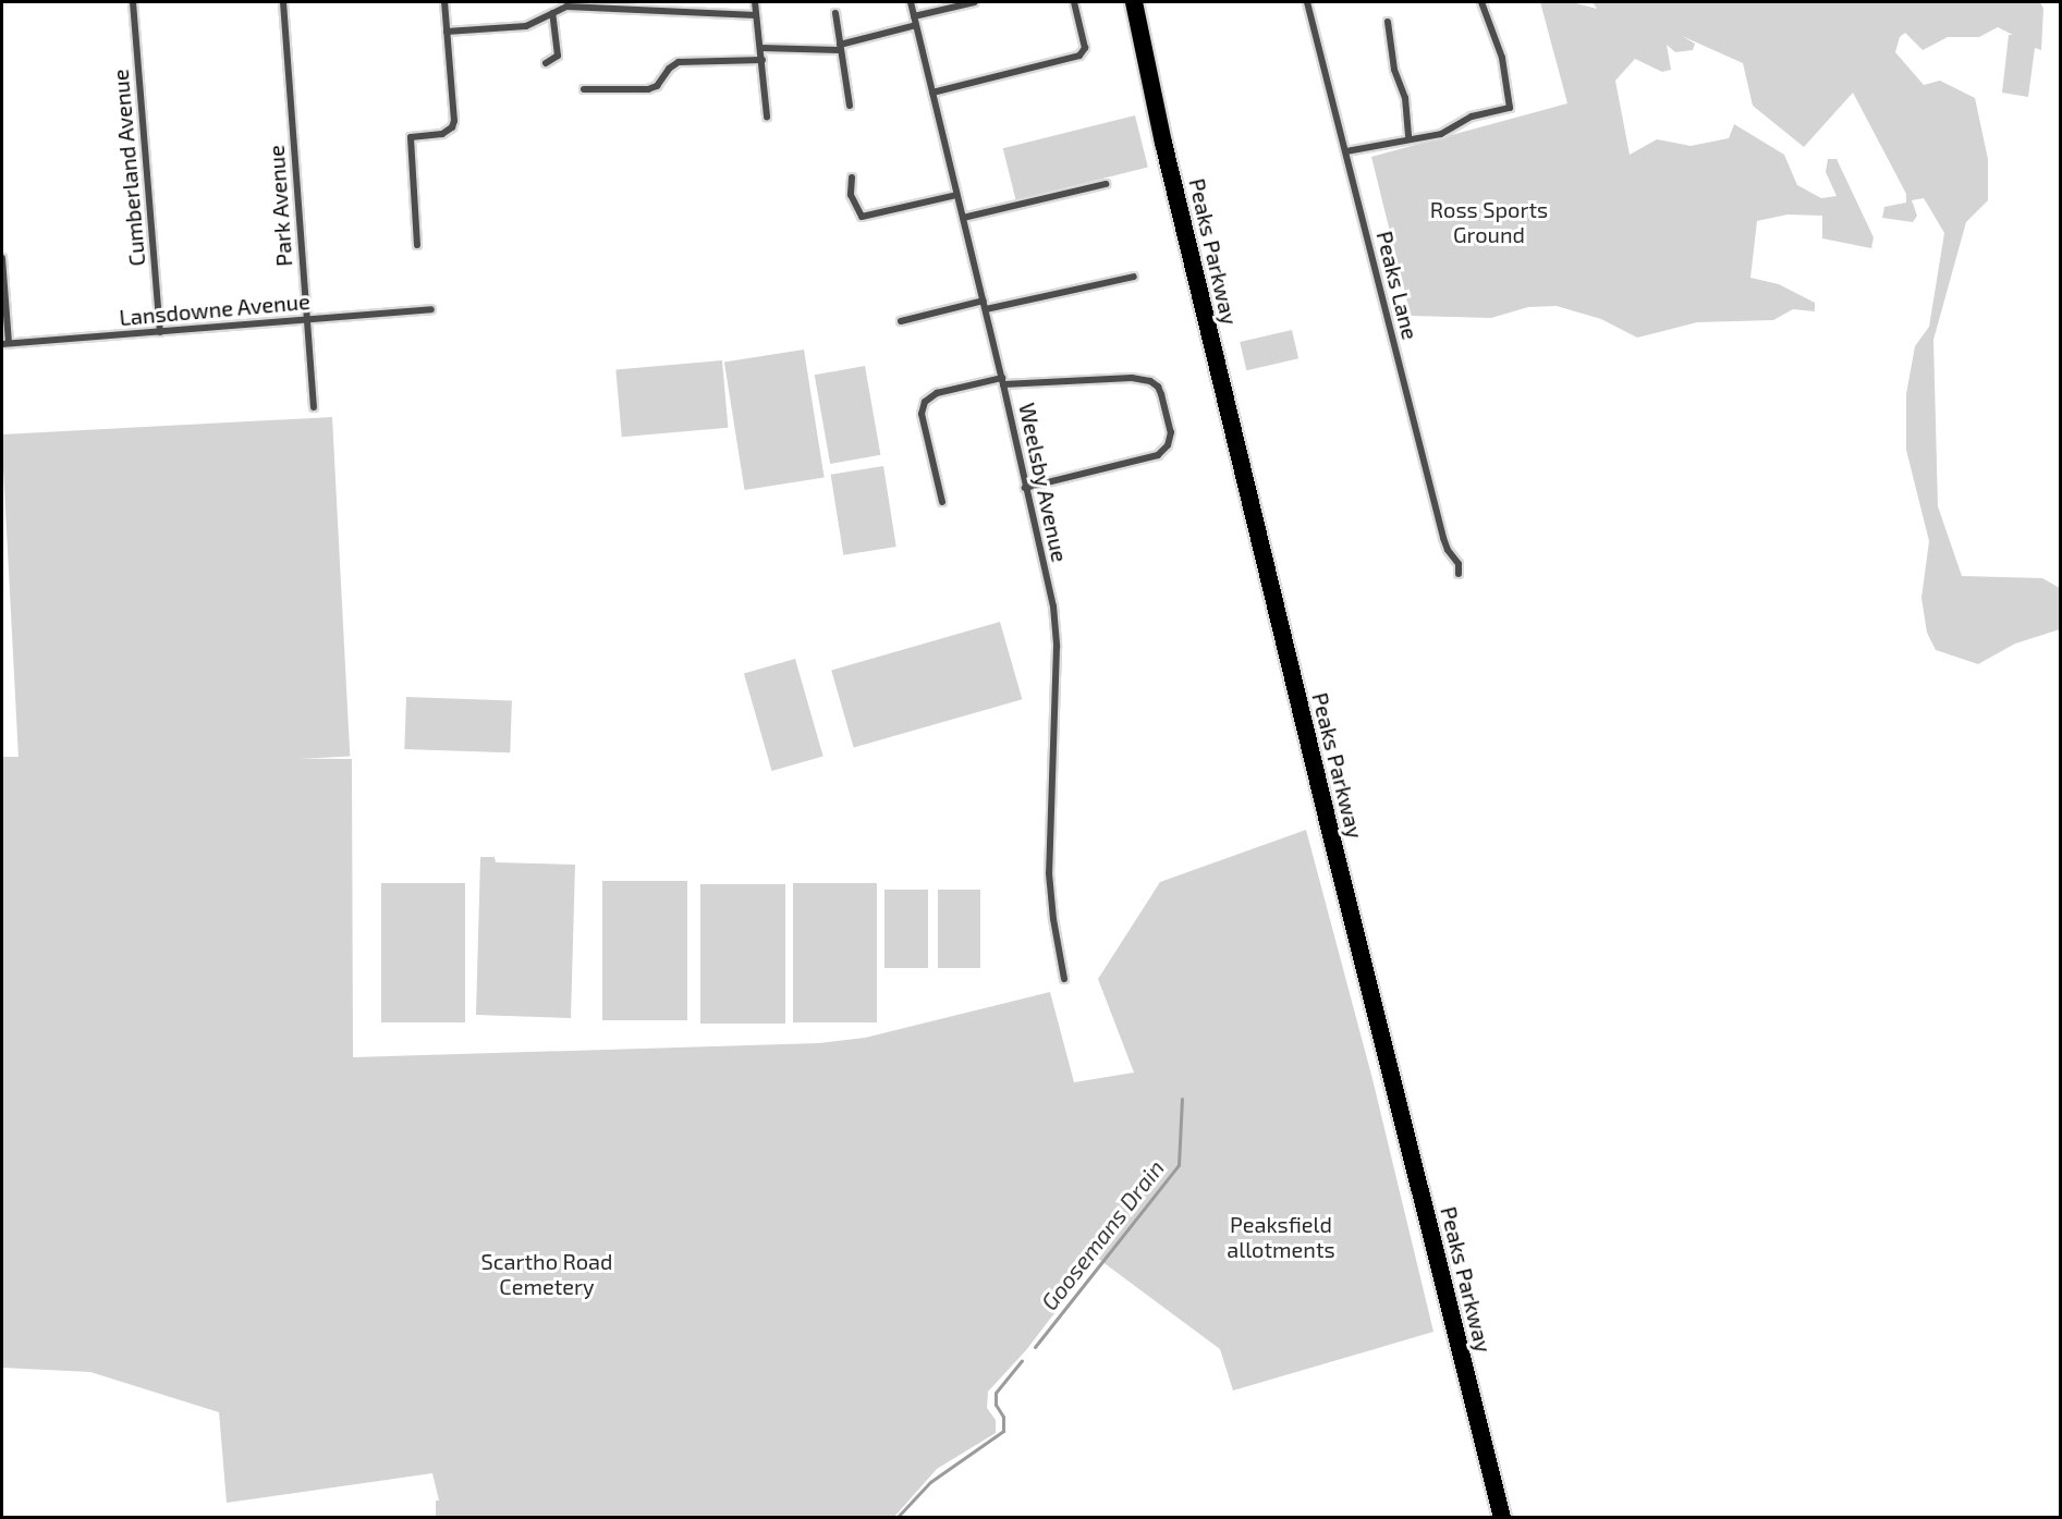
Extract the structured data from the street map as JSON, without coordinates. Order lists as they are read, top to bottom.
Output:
{
  "streets": {
    "highway": ["Peaks Parkway"],
    "street": [
      "Cumberland Avenue",
      "Park Avenue",
      "Peaks Lane",
      "Lansdowne Avenue",
      "Weelsby Avenue"
    ]
  },
  "crossings": [
    ["Cumberland Avenue", "Lansdowne Avenue"],
    ["Park Avenue", "Lansdowne Avenue"]
  ],
  "water": ["Goosemans Drain"],
  "parks": ["Ross Sports Ground", "Peaksfield allotments", "Scartho Road Cemetery"]
}
